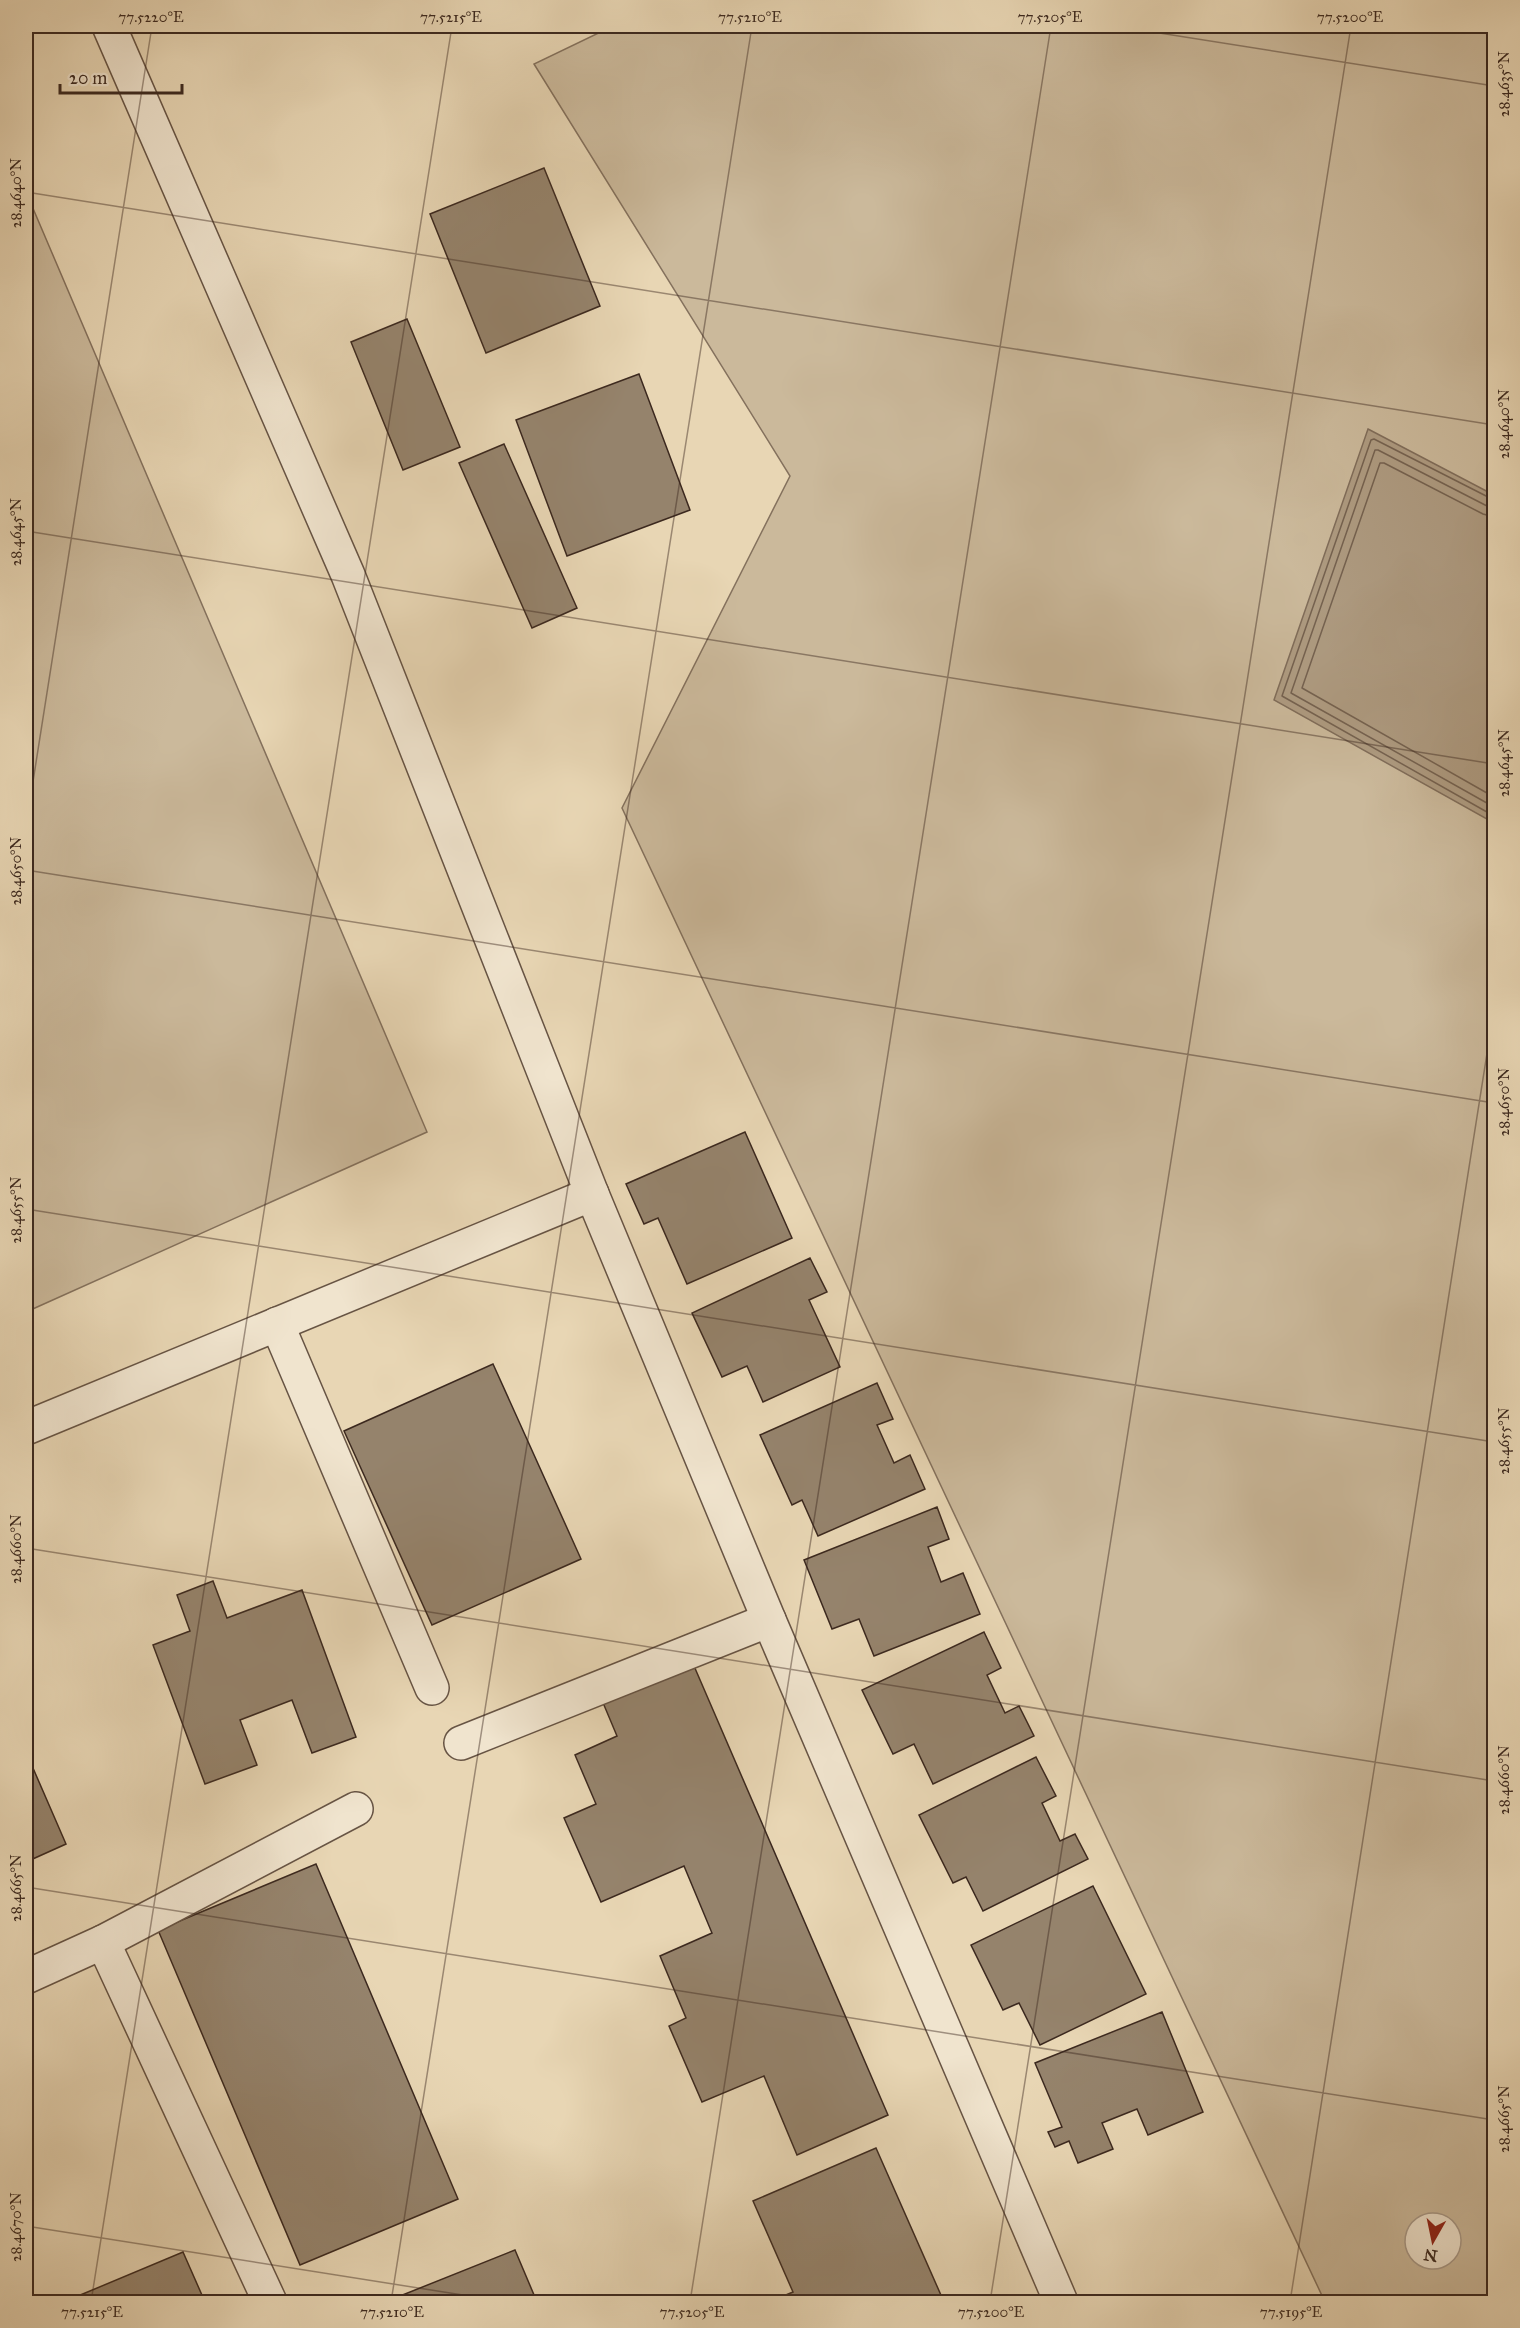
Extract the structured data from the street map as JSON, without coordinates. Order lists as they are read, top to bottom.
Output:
{
  "scale_bar": "20 m",
  "north": "bottom",
  "coordinates": [
    "77.5220°E",
    "77.5215°E",
    "77.5210°E",
    "77.5205°E",
    "77.5200°E",
    "28.4635°N",
    "28.4640°N",
    "28.4645°N",
    "28.4650°N",
    "28.4655°N",
    "28.4660°N",
    "28.4665°N",
    "28.4670°N",
    "77.5195°E"
  ]
}
